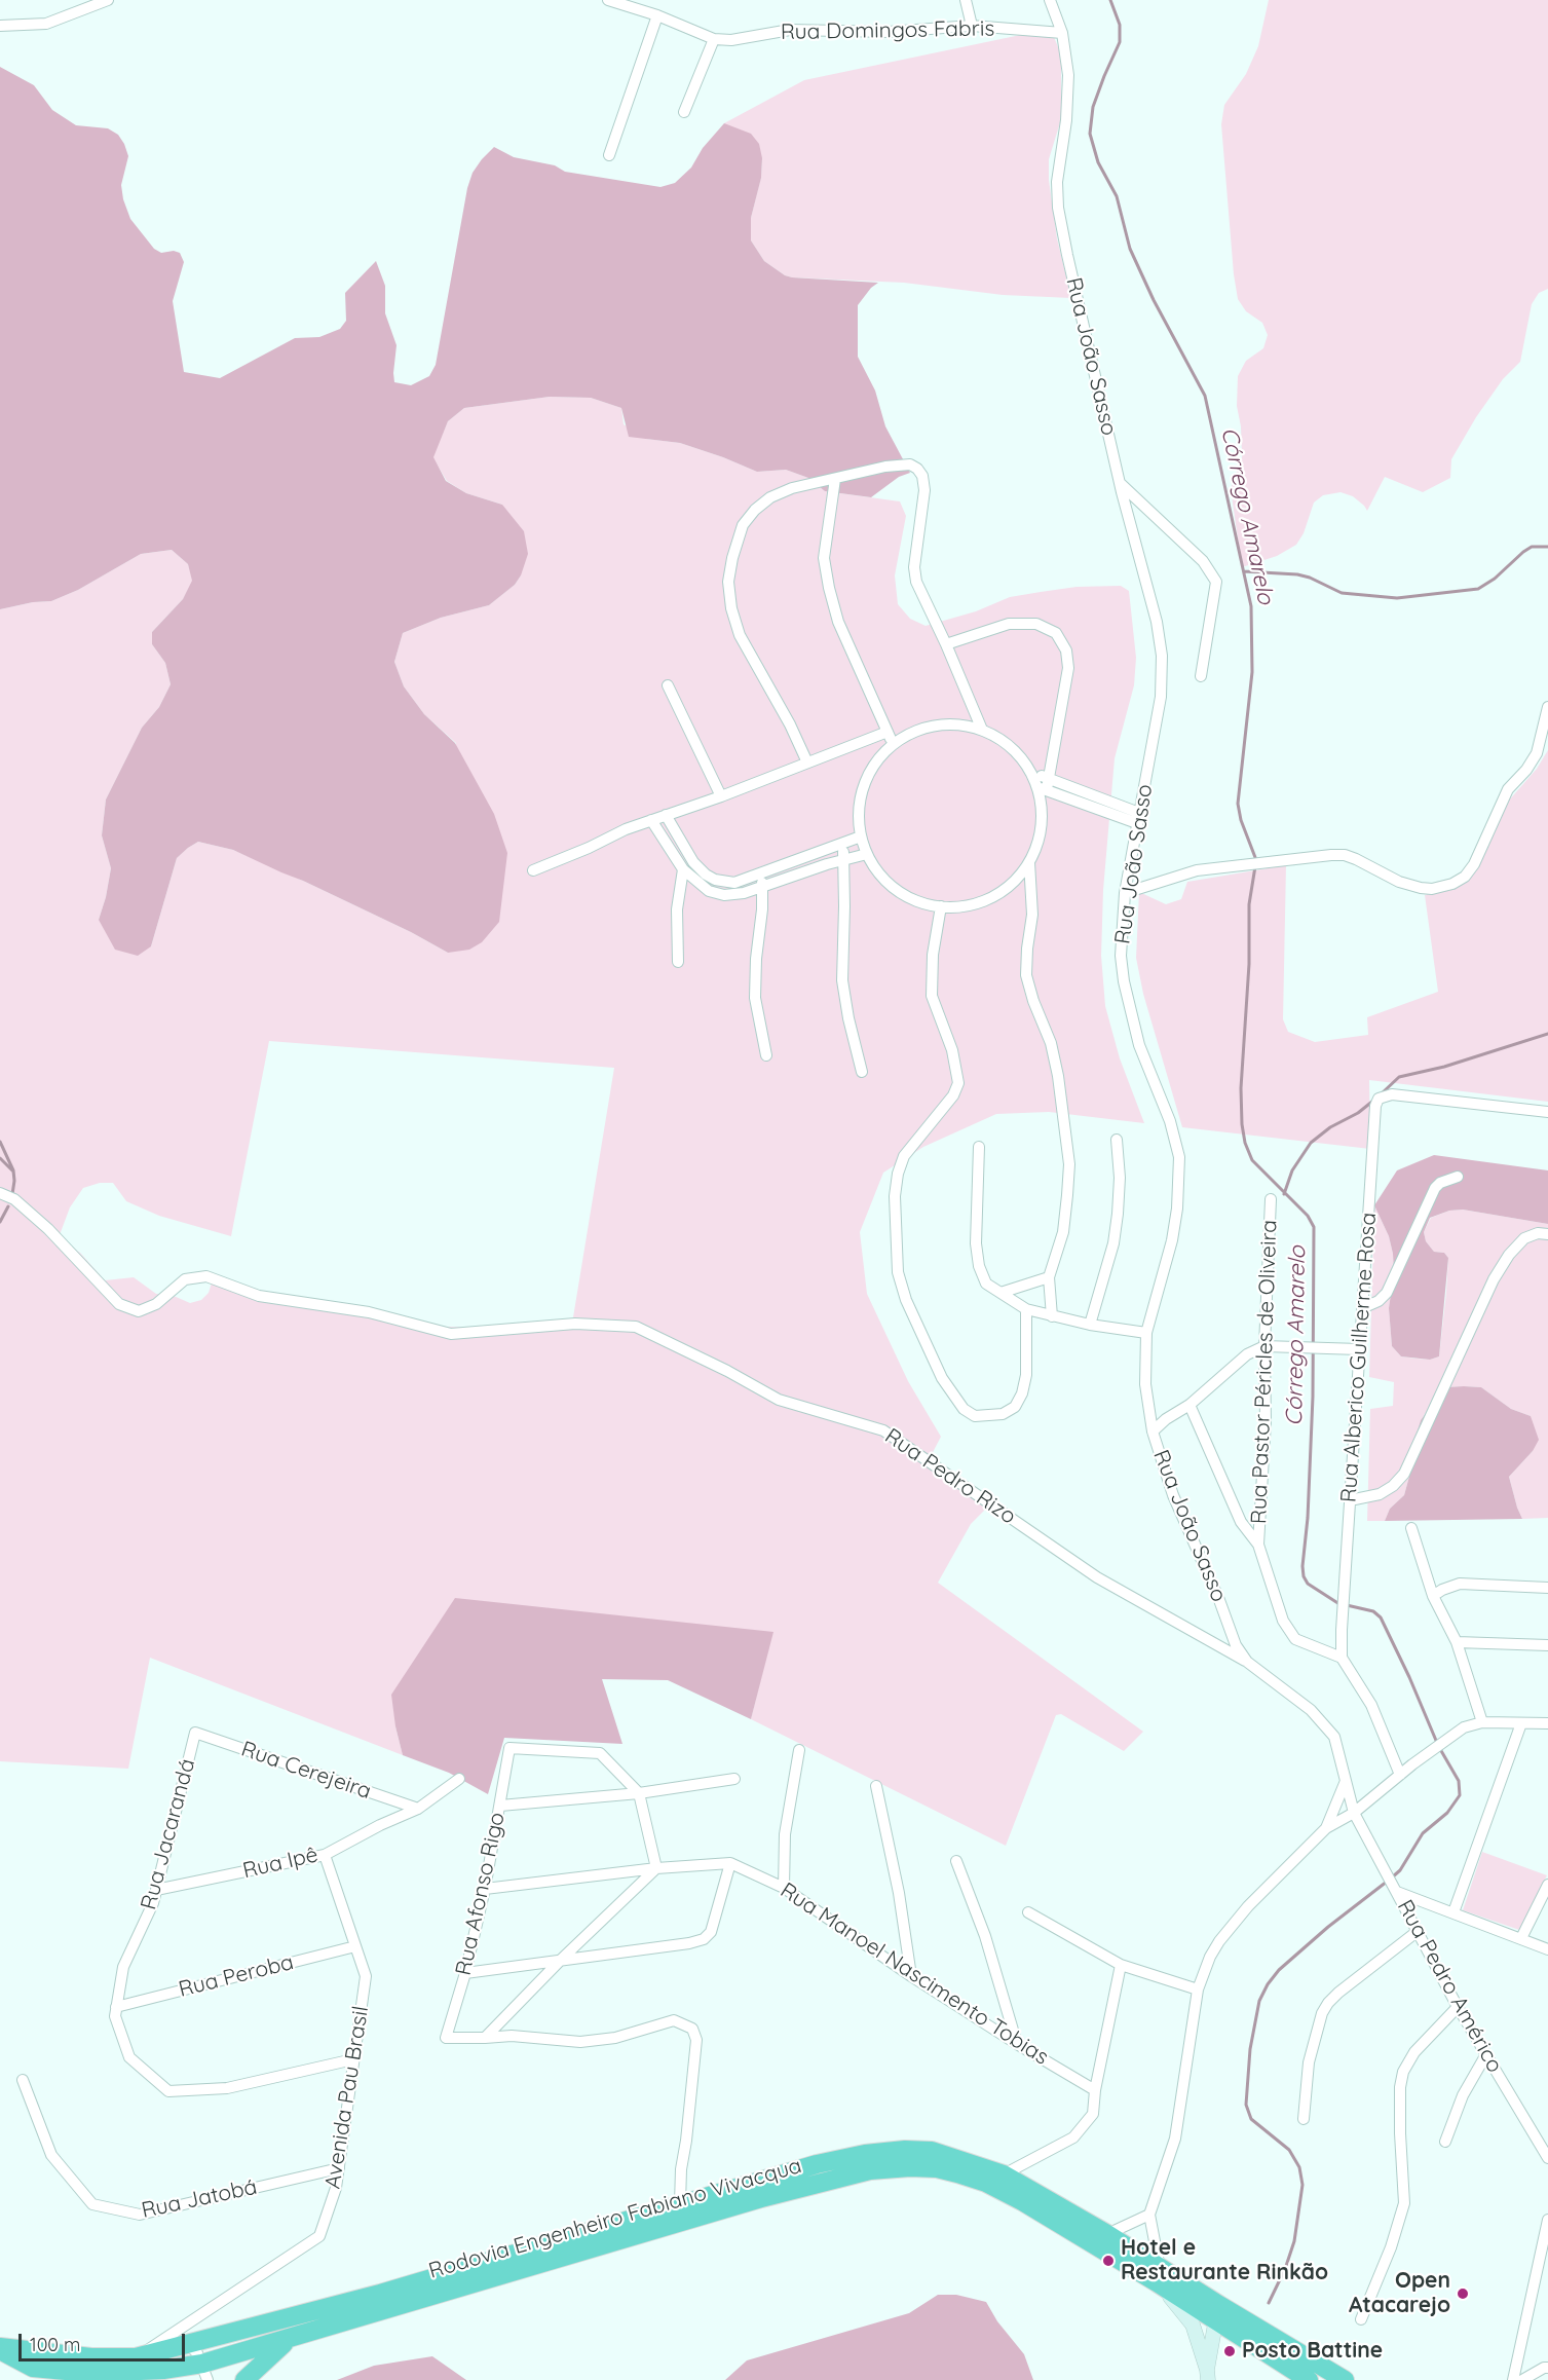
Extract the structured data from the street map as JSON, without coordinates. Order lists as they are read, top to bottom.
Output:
{
  "streets": {
    "highway": ["Rodovia Engenheiro Fabiano Vivacqua"],
    "street": [
      "Rua Domingos Fabris",
      "Rua João Sasso",
      "Rua Alberico Guilherme Rosa",
      "Rua Pastor Péricles de Oliveira",
      "Rua Pedro Rizo",
      "Rua Cerejeira",
      "Rua Jacarandá",
      "Rua Ipê",
      "Rua Afonso Rigo",
      "Rua Manoel Nascimento Tobias",
      "Rua Peroba",
      "Rua Pedro Américo",
      "Avenida Pau Brasil",
      "Rua Jatobá"
    ]
  },
  "crossings": [
    ["Rua Domingos Fabris", "Rua João Sasso"],
    ["Rua João Sasso", "Rua Pedro Rizo"],
    ["Rua João Sasso", "Rua Pedro Américo"],
    ["Rua Cerejeira", "Rua Jacarandá"],
    ["Rua Cerejeira", "Rua Ipê"],
    ["Rua Jacarandá", "Rua Ipê"],
    ["Rua Jacarandá", "Rua Peroba"],
    ["Rua Jacarandá", "Avenida Pau Brasil"],
    ["Rua Ipê", "Avenida Pau Brasil"],
    ["Rua Peroba", "Avenida Pau Brasil"],
    ["Avenida Pau Brasil", "Rua Jatobá"],
    ["Avenida Pau Brasil", "Rodovia Engenheiro Fabiano Vivacqua"]
  ],
  "water": ["Córrego Amarelo"],
  "places": ["Hotel e Restaurante Rinkão", "Open Atacarejo", "Posto Battine"],
  "scale_bar": "100 m"
}
